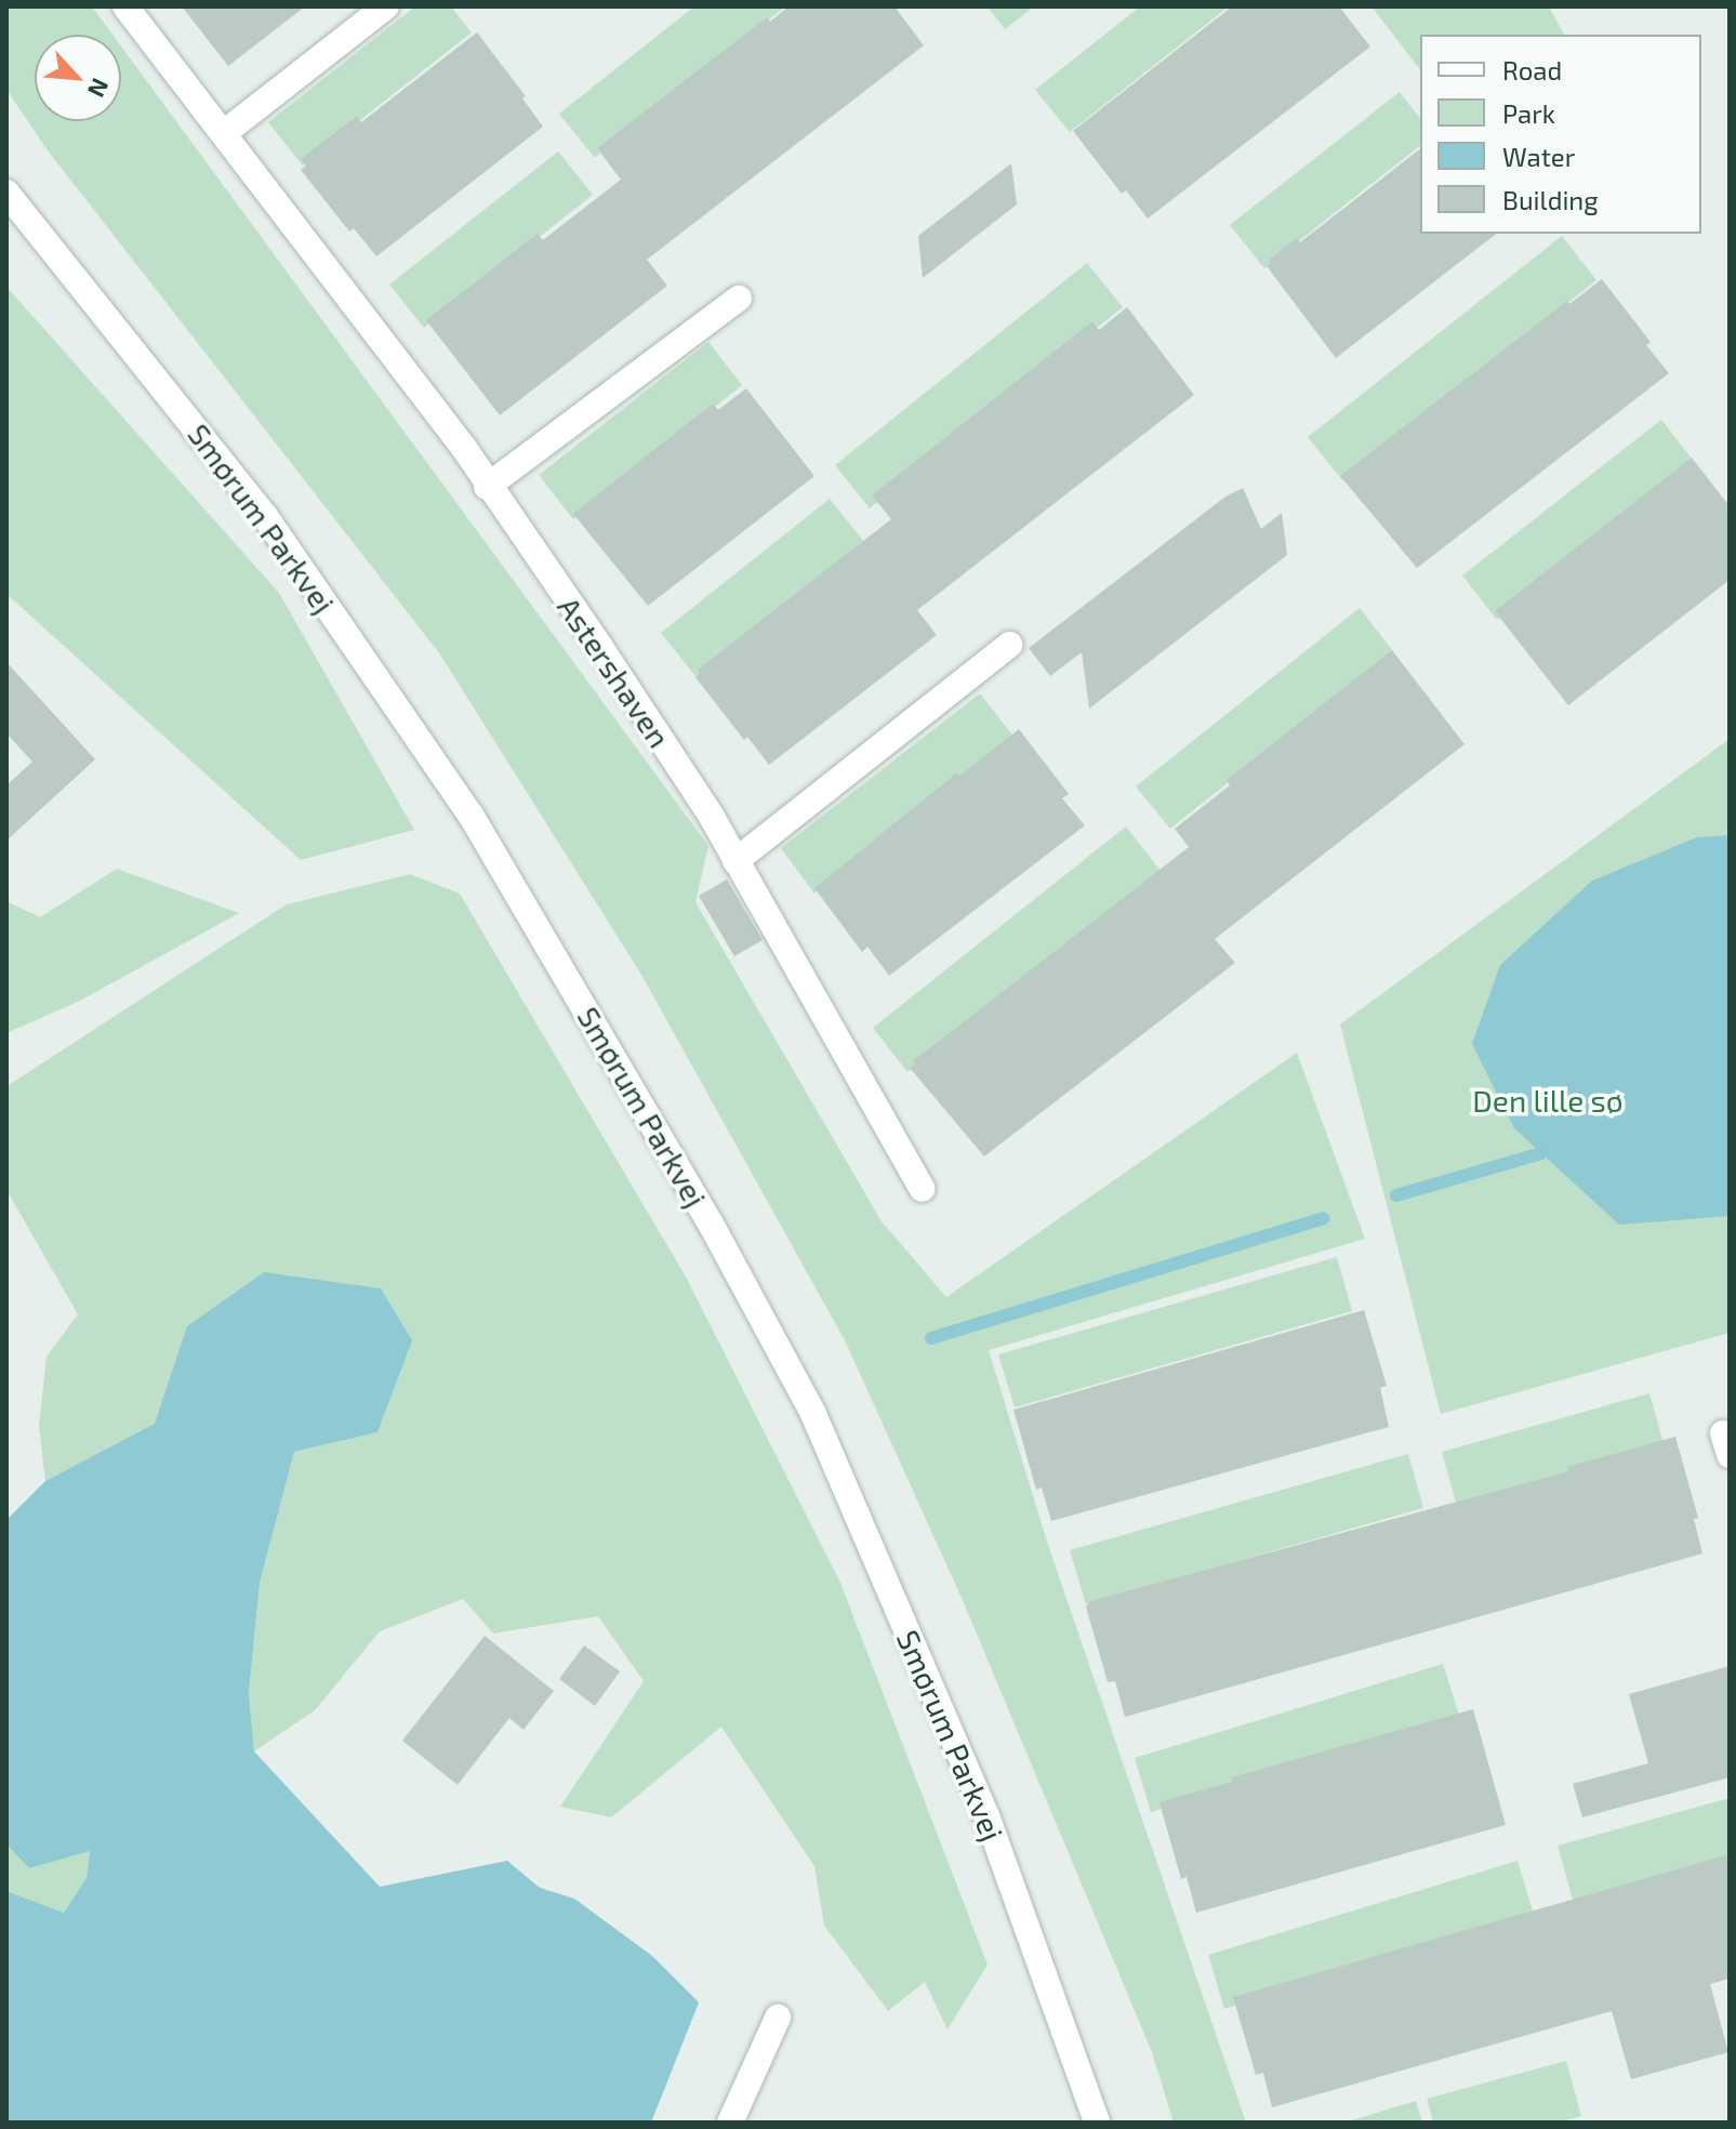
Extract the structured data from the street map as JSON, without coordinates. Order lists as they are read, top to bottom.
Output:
{
  "streets": {
    "street": ["Smørum Parkvej", "Astershaven"]
  },
  "parks": ["Den lille sø"],
  "legend": [
    "Road",
    "Park",
    "Water",
    "Building"
  ],
  "north": "bottom right"
}
